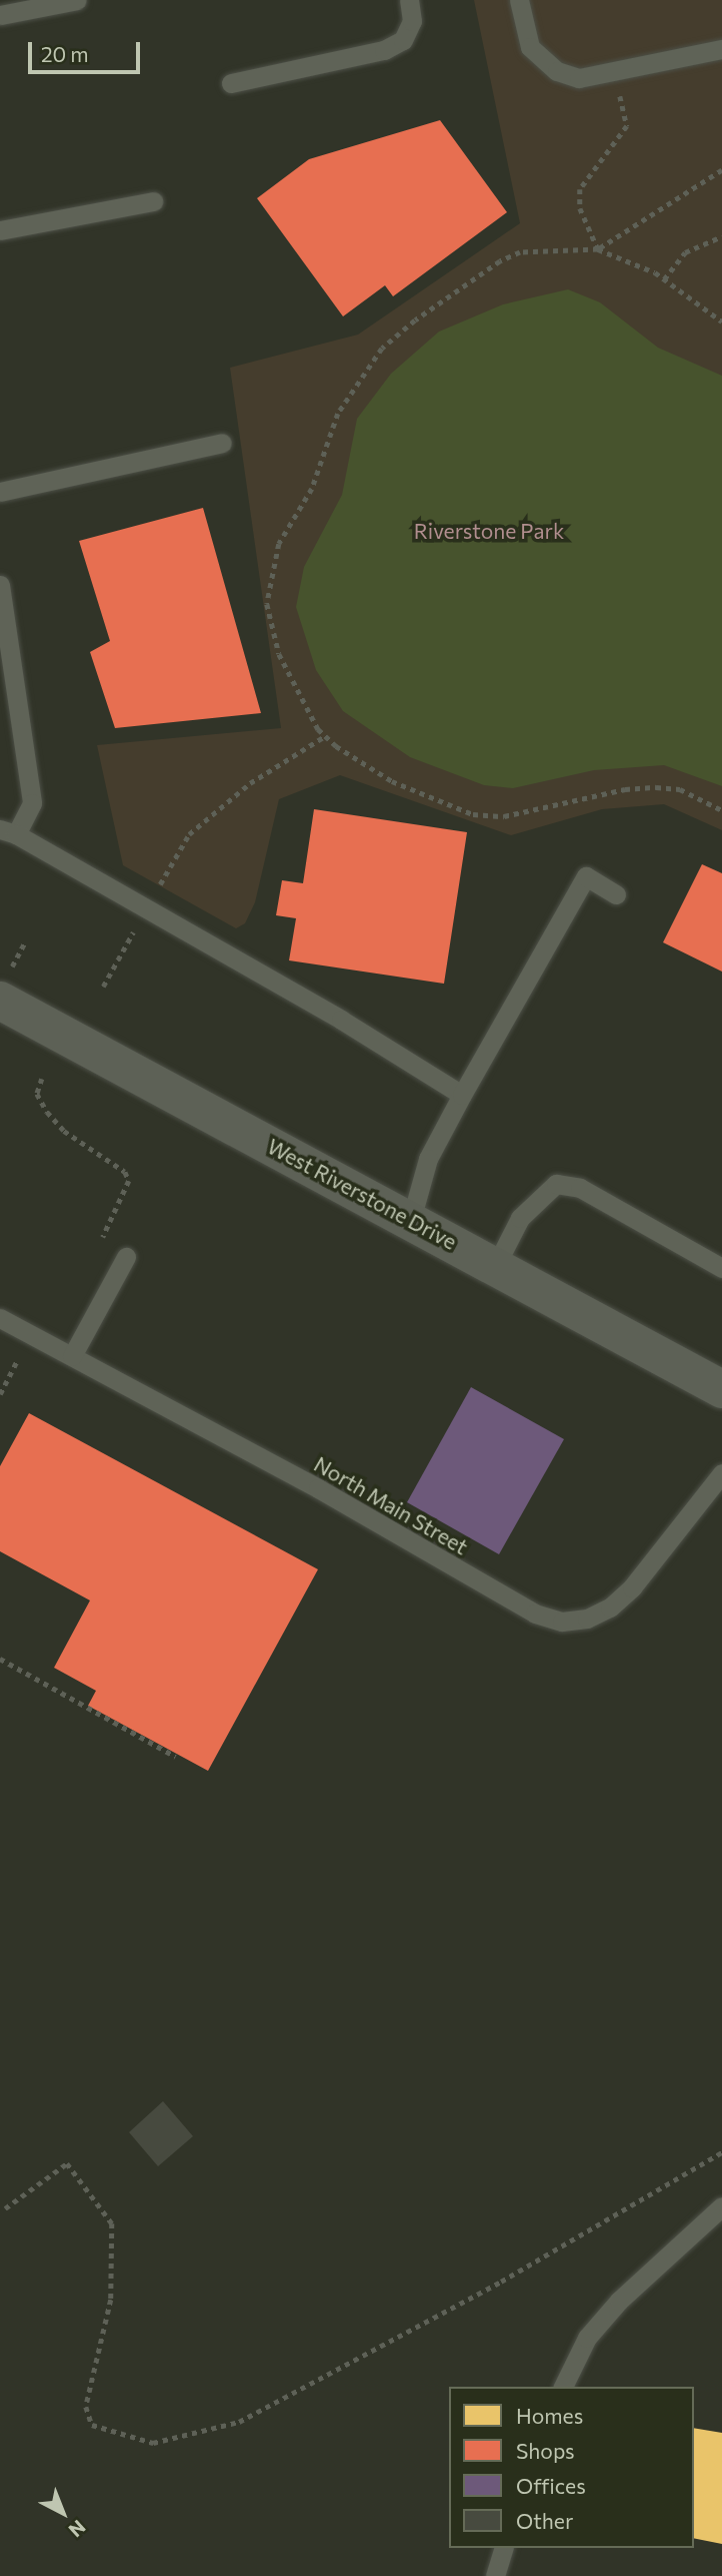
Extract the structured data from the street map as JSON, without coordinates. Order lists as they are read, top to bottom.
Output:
{
  "streets": {
    "street": ["West Riverstone Drive"],
    "lane": ["North Main Street"]
  },
  "parks": ["Riverstone Park"],
  "legend": [
    "Homes",
    "Shops",
    "Offices",
    "Other"
  ],
  "scale_bar": "20 m",
  "north": "bottom right"
}
